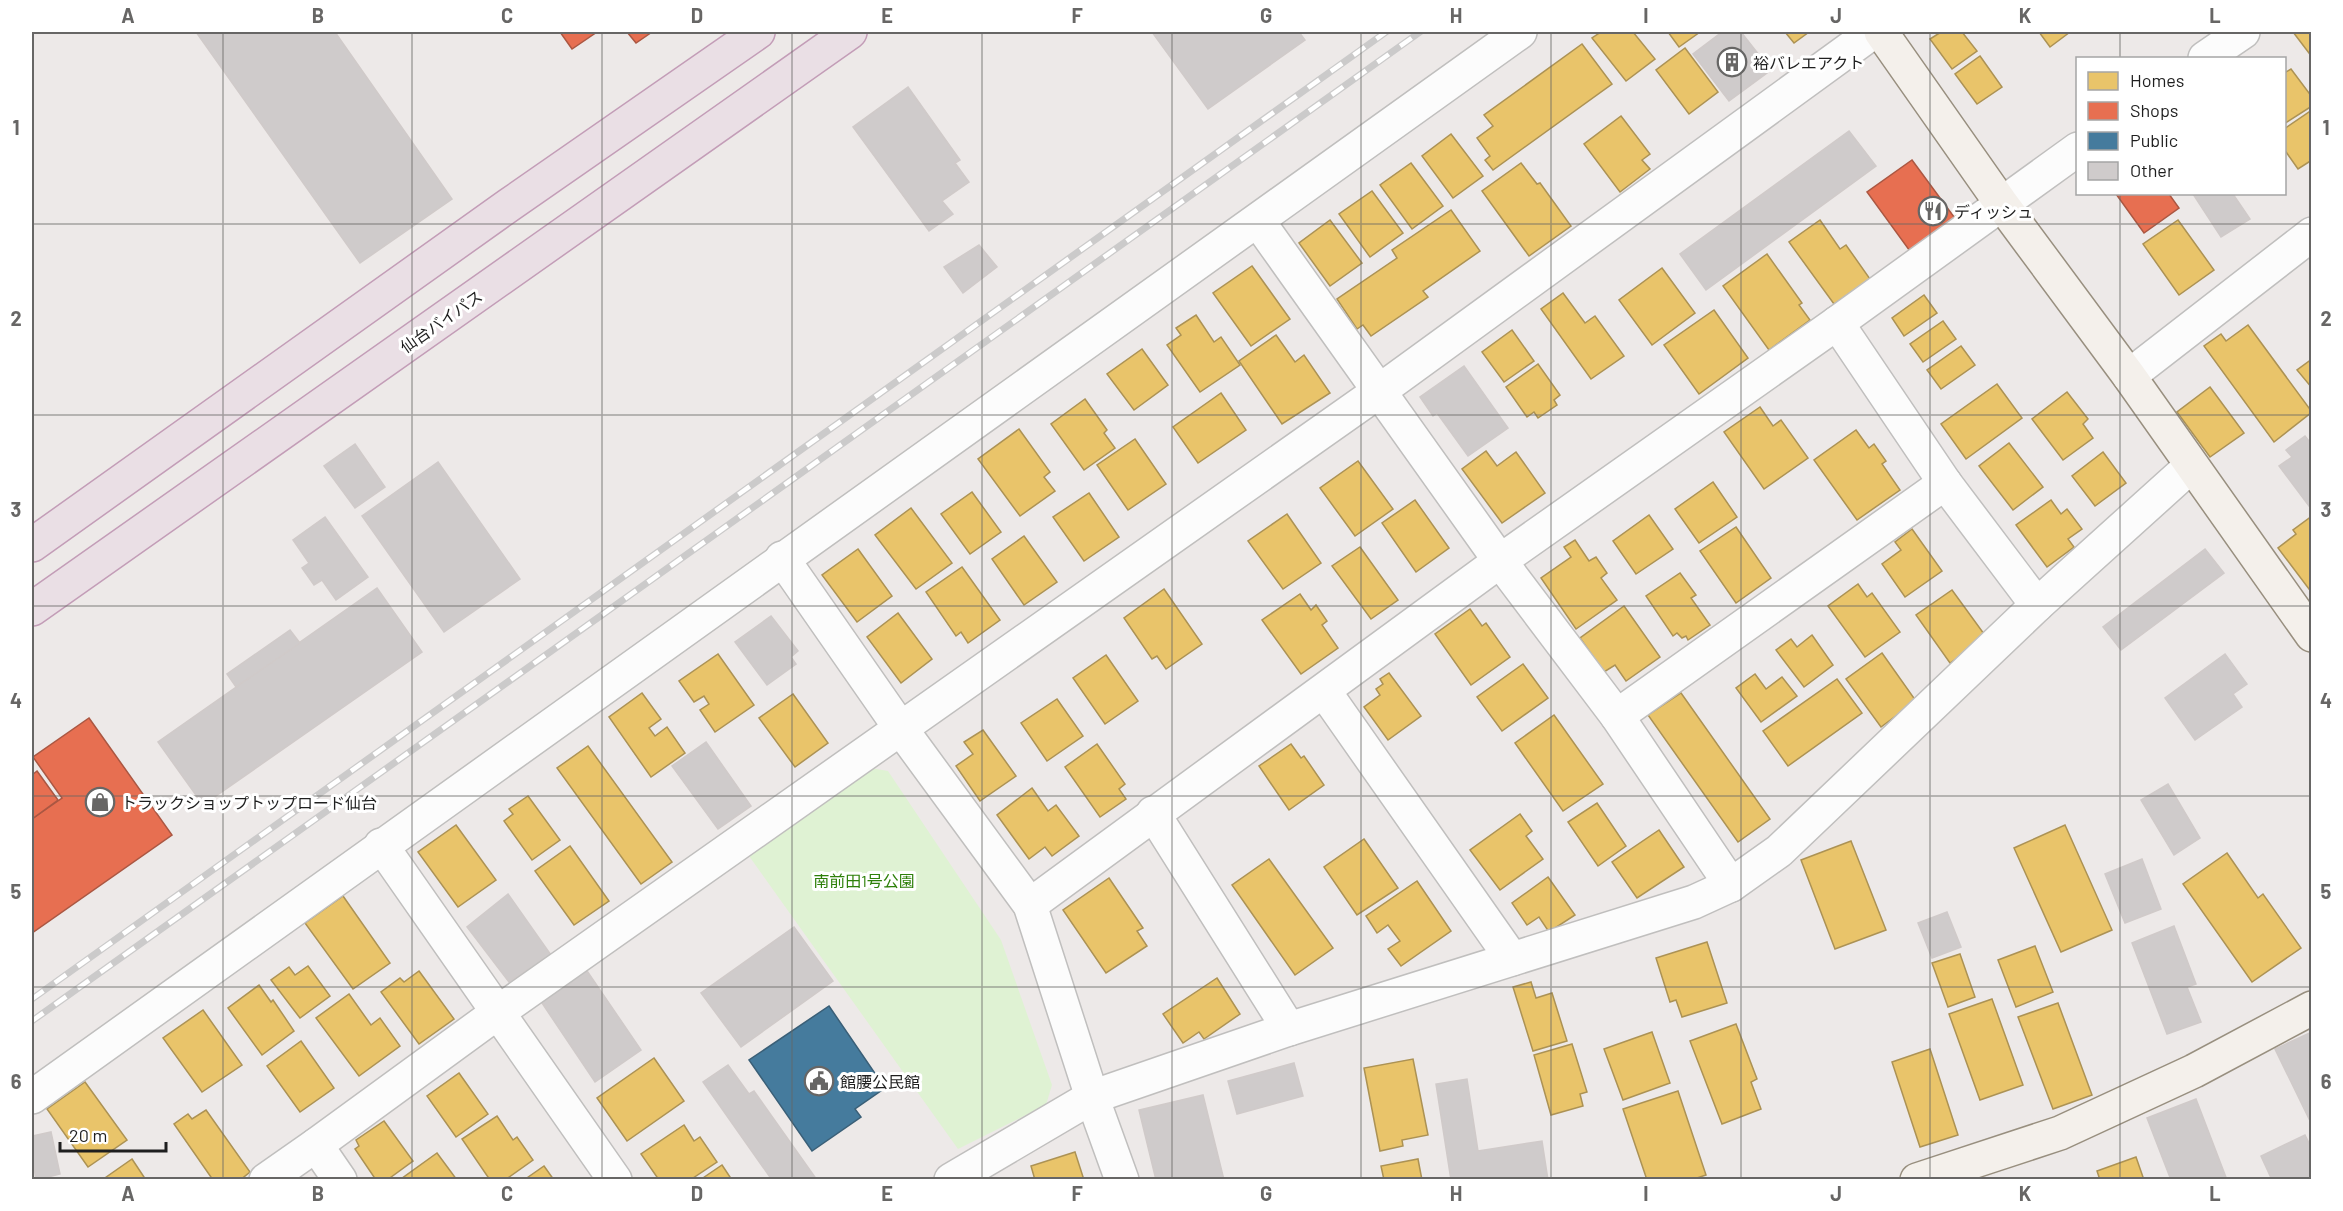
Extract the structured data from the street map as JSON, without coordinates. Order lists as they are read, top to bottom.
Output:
{
  "streets": {
    "highway": ["仙台バイパス"]
  },
  "parks": ["南前田1号公園"],
  "places": {
    "building": ["裕バレエアクト"],
    "restaurant": ["ディッシュ"],
    "shop": ["トラックショップトップロード仙台"],
    "public building": ["館腰公民館"]
  },
  "legend": [
    "Homes",
    "Shops",
    "Public",
    "Other"
  ],
  "scale_bar": "20 m",
  "grid": {
    "columns": [
      "A",
      "B",
      "C",
      "D",
      "E",
      "F",
      "G",
      "H",
      "I",
      "J",
      "K",
      "L"
    ],
    "rows": [
      "1",
      "2",
      "3",
      "4",
      "5",
      "6"
    ]
  }
}
